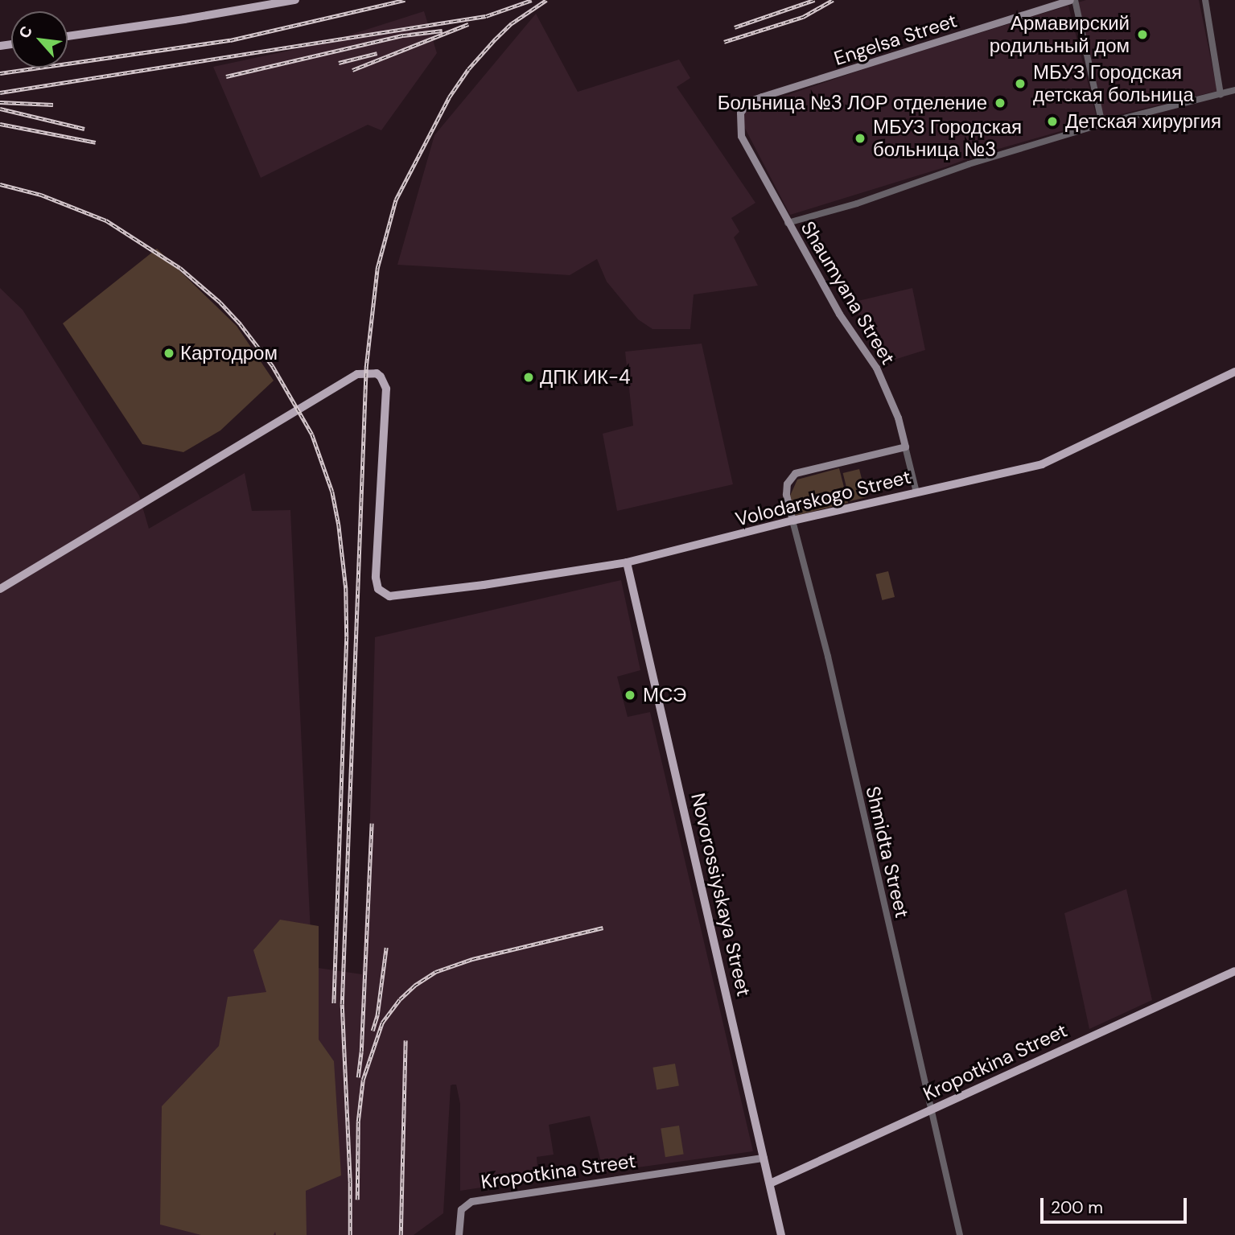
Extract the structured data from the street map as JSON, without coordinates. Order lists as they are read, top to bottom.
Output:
{
  "streets": {
    "main road": [
      "Engelsa Street",
      "Shaumyana Street",
      "Volodarskogo Street",
      "Shmidta Street",
      "Novorossiyskaya Street",
      "Kropotkina Street"
    ]
  },
  "crossings": [
    ["Engelsa Street", "Shaumyana Street"],
    ["Shaumyana Street", "Volodarskogo Street"],
    ["Volodarskogo Street", "Shmidta Street"],
    ["Volodarskogo Street", "Novorossiyskaya Street"],
    ["Shmidta Street", "Kropotkina Street"],
    ["Novorossiyskaya Street", "Kropotkina Street"]
  ],
  "places": [
    "Армавирский родильный дом",
    "МБУЗ Городская детская больница",
    "Больница №3 ЛОР отделение",
    "Детская хирургия",
    "МБУЗ Городская больница №3",
    "Картодром",
    "ДПК ИК-4",
    "МСЭ"
  ],
  "scale_bar": "200 m",
  "north": "top left"
}
